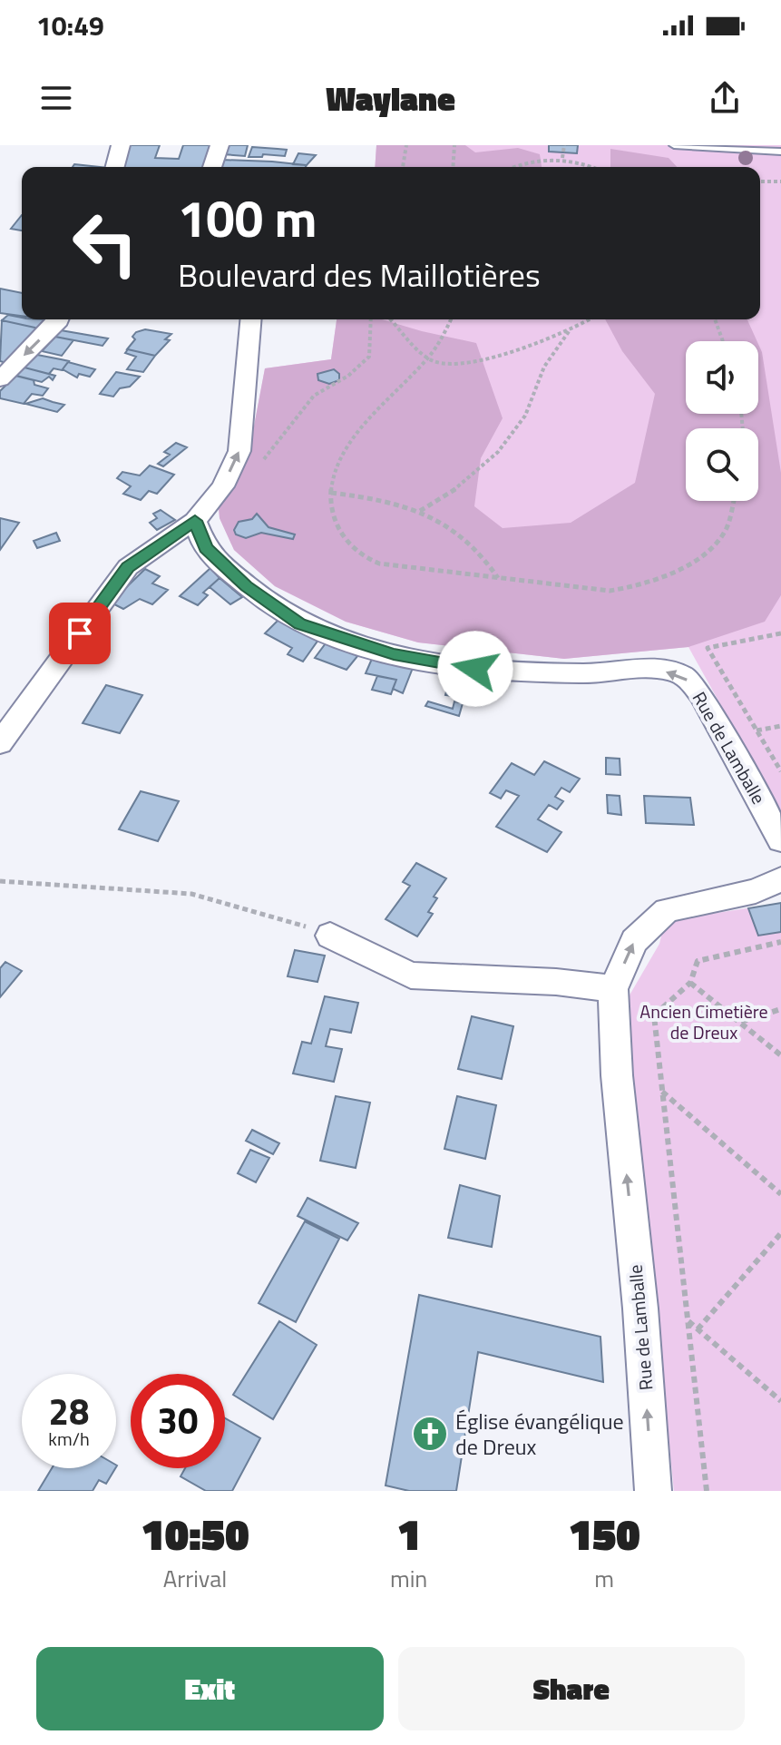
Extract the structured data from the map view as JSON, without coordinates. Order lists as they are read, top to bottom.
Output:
{
  "streets": {
    "street": ["Rue de Lamballe"]
  },
  "parks": ["Ancien Cimetière de Dreux"],
  "places": {
    "church": ["Église évangélique de Dreux"]
  },
  "page": {
    "status": "10:49",
    "header": "Waylane",
    "turn": ["100 m", "Boulevard des Maillotières"],
    "speed": "28 km/h",
    "limit": "30",
    "eta": [
      "10:50",
      "Arrival",
      "1",
      "min",
      "150",
      "m"
    ],
    "buttons": ["Exit", "Share"]
  }
}
